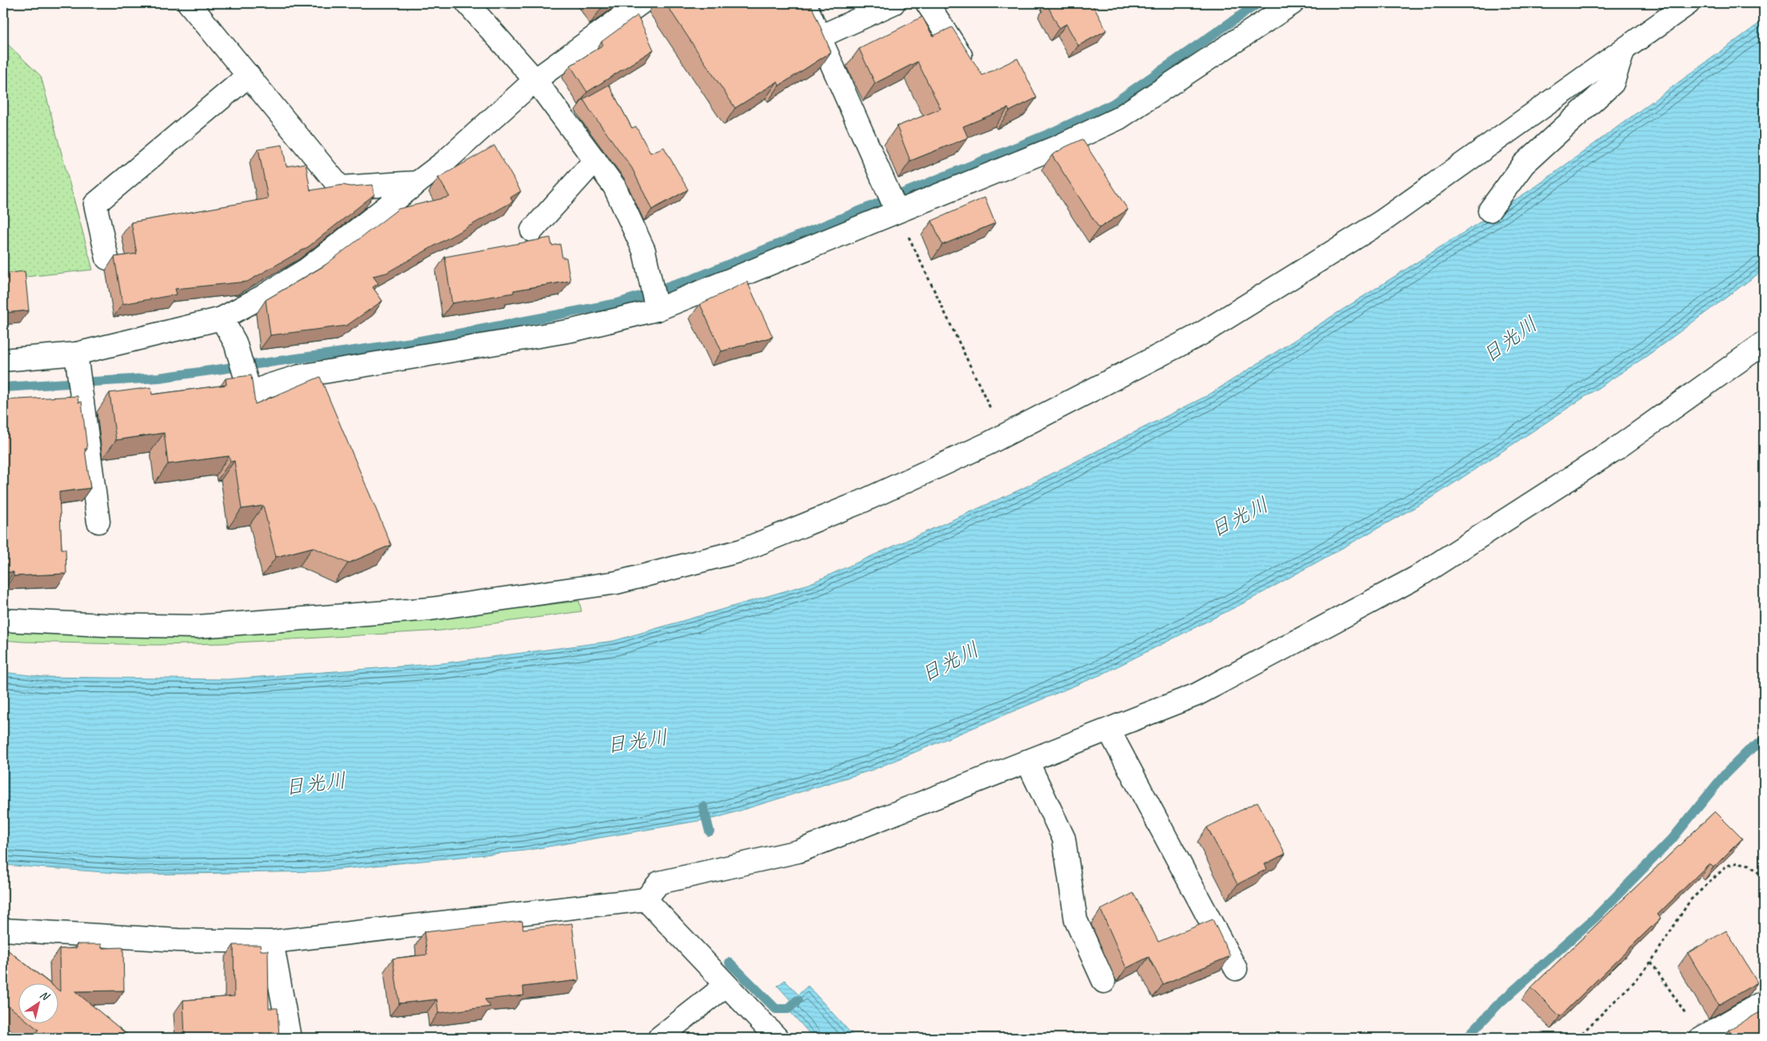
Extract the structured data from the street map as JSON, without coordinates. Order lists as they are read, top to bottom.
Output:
{
  "water": ["日光川"],
  "north": "top right"
}
